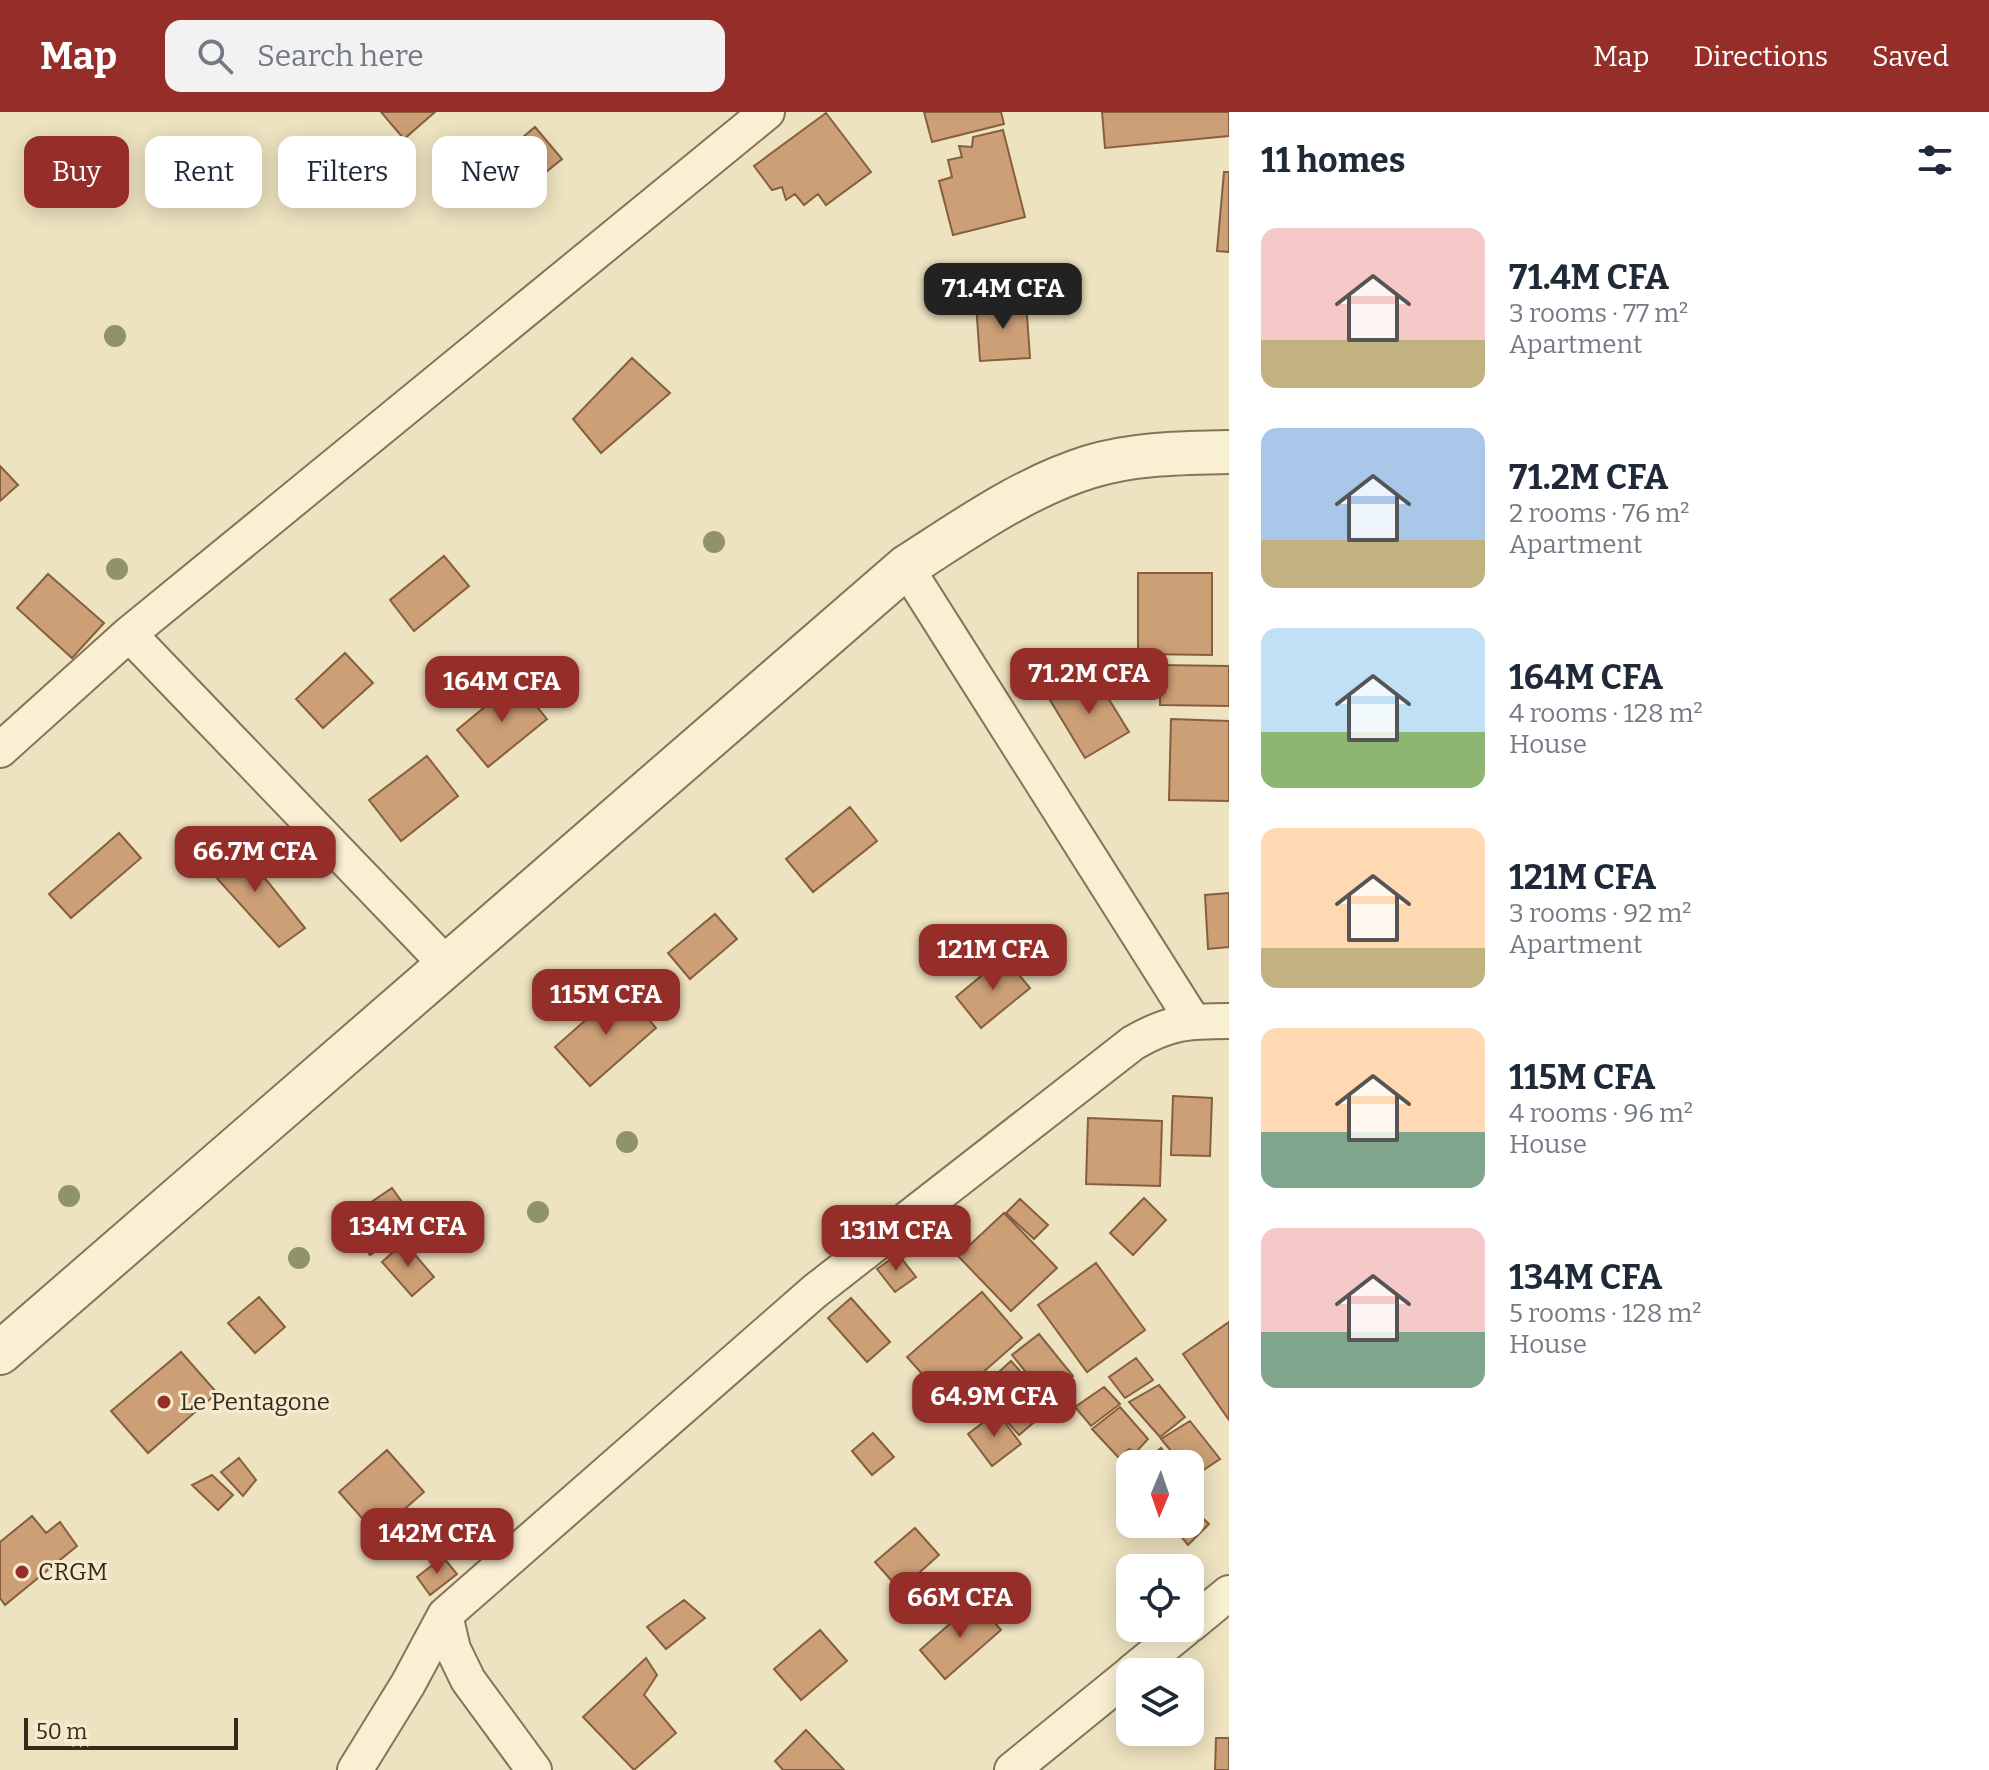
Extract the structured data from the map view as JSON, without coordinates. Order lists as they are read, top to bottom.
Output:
{
  "places": ["Le Pentagone", "CRGM"],
  "scale_bar": "50 m",
  "north": "bottom",
  "page": {
    "header": "Map",
    "search": "Search here",
    "nav": ["Map", "Directions", "Saved"],
    "heading": "11 homes",
    "chip": [
      "Buy",
      "Rent",
      "Filters",
      "New"
    ],
    "list": [
      {
        "name": "71.4M CFA",
        "note": "3 rooms · 77 m² · Apartment"
      },
      {
        "name": "71.2M CFA",
        "note": "2 rooms · 76 m² · Apartment"
      },
      {
        "name": "164M CFA",
        "note": "4 rooms · 128 m² · House"
      },
      {
        "name": "121M CFA",
        "note": "3 rooms · 92 m² · Apartment"
      },
      {
        "name": "115M CFA",
        "note": "4 rooms · 96 m² · House"
      },
      {
        "name": "134M CFA",
        "note": "5 rooms · 128 m² · House"
      }
    ],
    "price": [
      "71.4M CFA",
      "71.2M CFA",
      "164M CFA",
      "66.7M CFA",
      "121M CFA",
      "115M CFA",
      "134M CFA",
      "131M CFA",
      "64.9M CFA",
      "142M CFA",
      "66M CFA"
    ],
    "scale": "50 m"
  }
}
